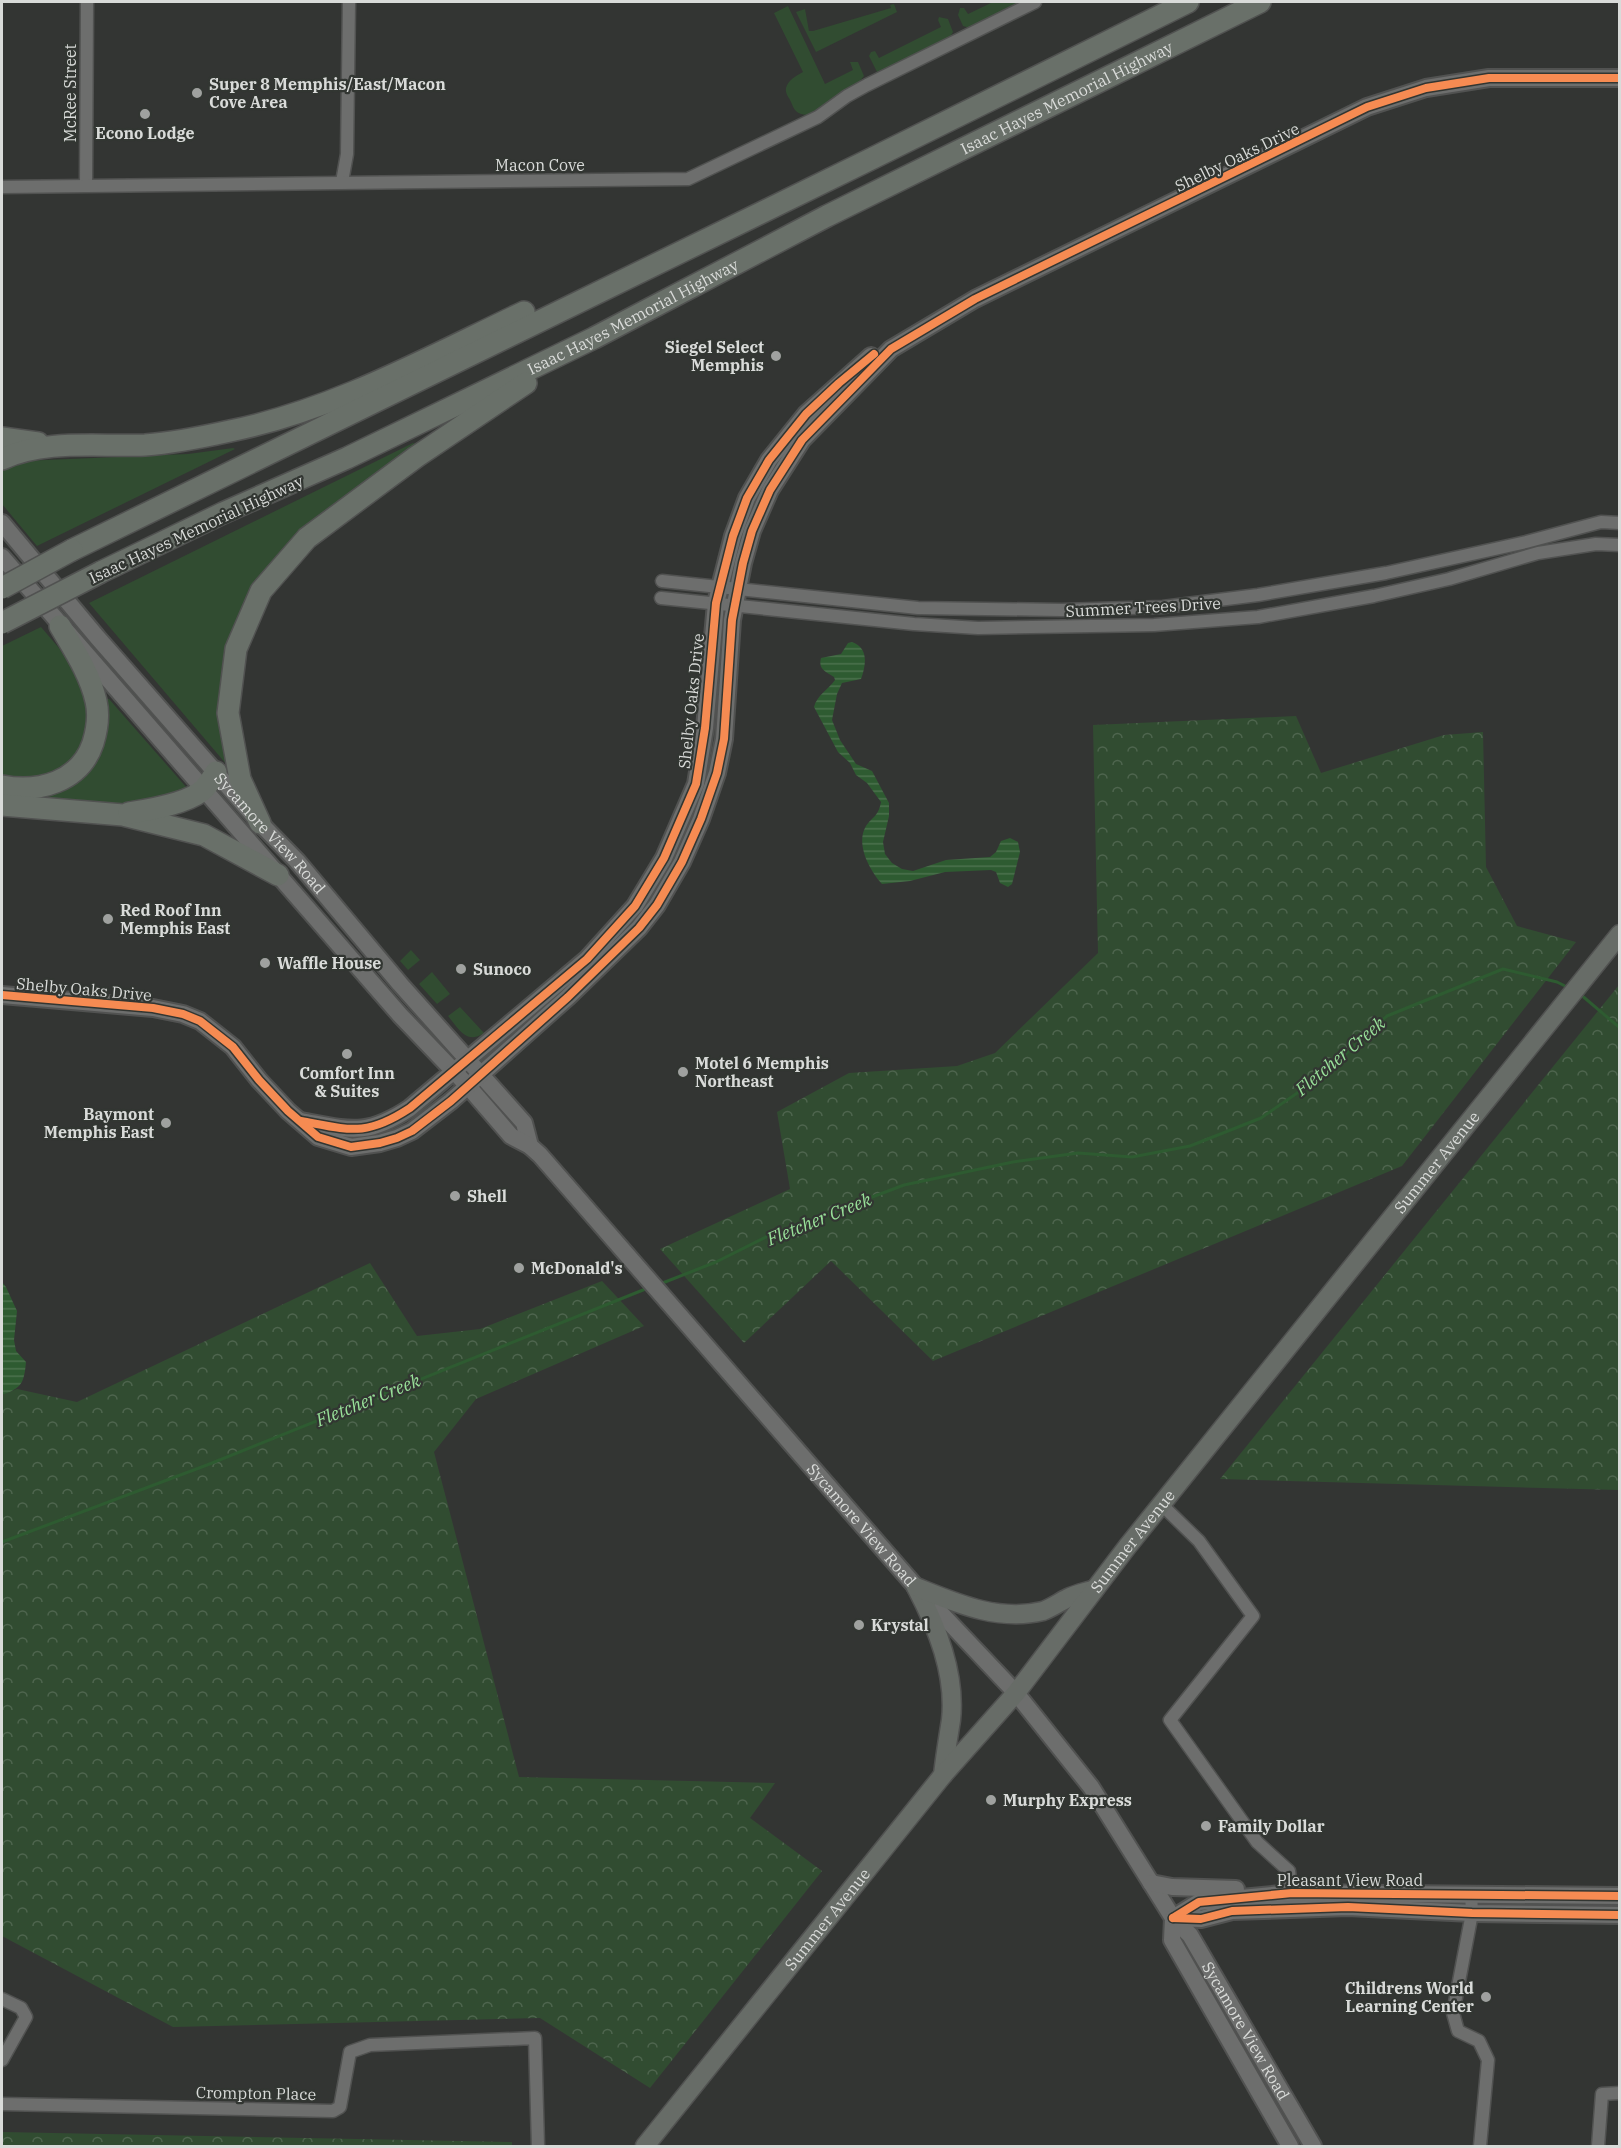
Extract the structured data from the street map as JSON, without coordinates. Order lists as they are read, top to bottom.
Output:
{
  "streets": {
    "highway": ["Isaac Hayes Memorial Highway"],
    "main road": [
      "Shelby Oaks Drive",
      "Sycamore View Road",
      "Summer Avenue",
      "Pleasant View Road"
    ],
    "street": [
      "McRee Street",
      "Macon Cove",
      "Summer Trees Drive",
      "Crompton Place"
    ]
  },
  "crossings": [
    ["McRee Street", "Macon Cove"],
    ["Shelby Oaks Drive", "Summer Trees Drive"],
    ["Shelby Oaks Drive", "Sycamore View Road"],
    ["Sycamore View Road", "Summer Avenue"],
    ["Sycamore View Road", "Pleasant View Road"]
  ],
  "water": ["Fletcher Creek"],
  "places": [
    "Super 8 Memphis/East/Macon Cove Area",
    "Econo Lodge",
    "Siegel Select Memphis",
    "Red Roof Inn Memphis East",
    "Waffle House",
    "Sunoco",
    "Comfort Inn & Suites",
    "Motel 6 Memphis Northeast",
    "Baymont Memphis East",
    "Shell",
    "McDonald's",
    "Krystal",
    "Murphy Express",
    "Family Dollar",
    "Childrens World Learning Center"
  ]
}
